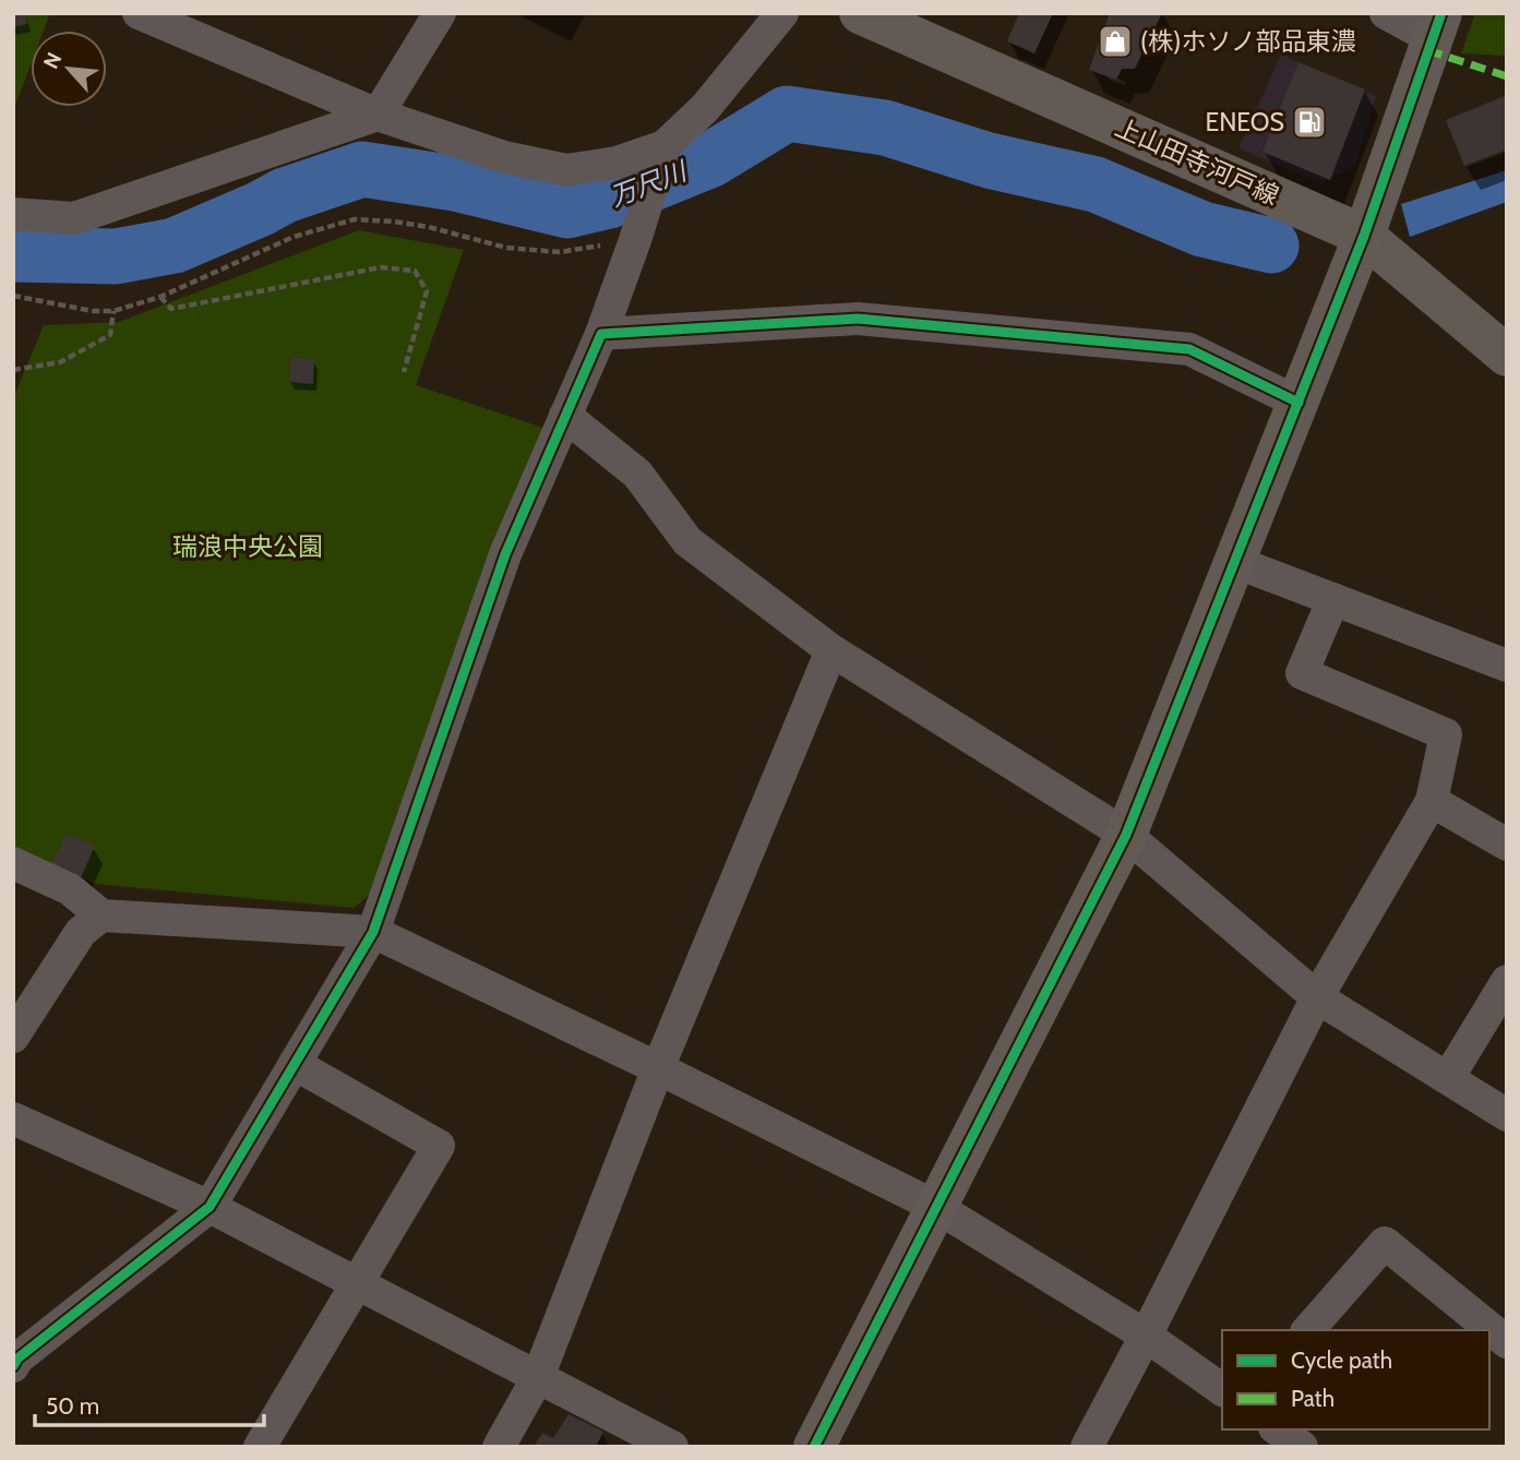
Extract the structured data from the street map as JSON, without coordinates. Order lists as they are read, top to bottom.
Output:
{
  "streets": {
    "street": ["上山田寺河戸線"]
  },
  "water": ["万尺川"],
  "parks": ["瑞浪中央公園"],
  "places": {
    "shop": ["(株)ホソノ部品東濃"],
    "fuel station": ["ENEOS"]
  },
  "legend": ["Cycle path", "Path"],
  "scale_bar": "50 m",
  "north": "top left"
}
